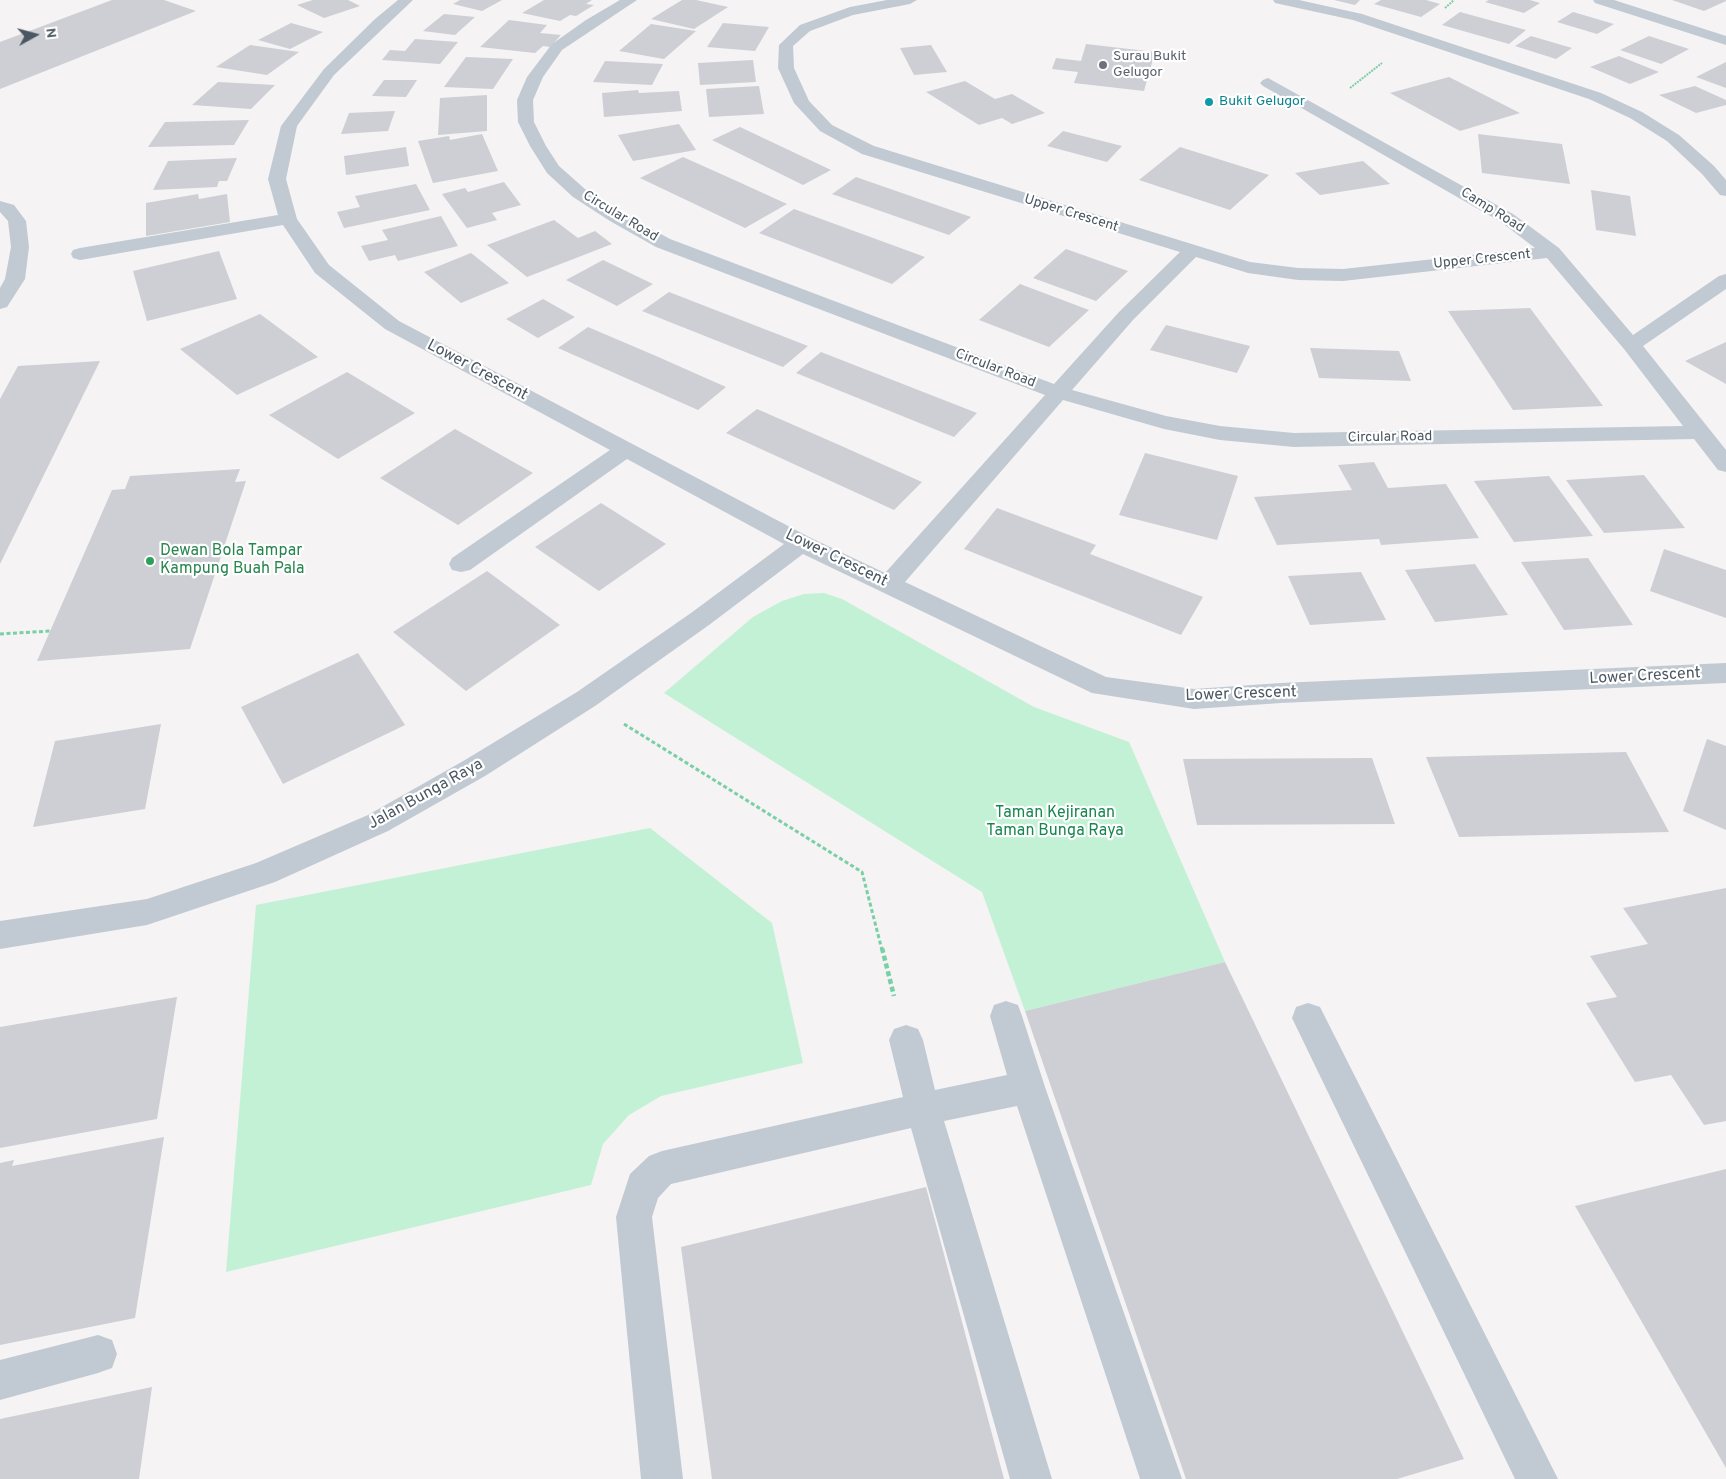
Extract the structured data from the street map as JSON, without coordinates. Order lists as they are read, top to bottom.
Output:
{
  "streets": {
    "street": [
      "Camp Road",
      "Upper Crescent",
      "Circular Road",
      "Lower Crescent",
      "Jalan Bunga Raya"
    ]
  },
  "crossings": [
    ["Camp Road", "Upper Crescent"],
    ["Camp Road", "Circular Road"],
    ["Lower Crescent", "Jalan Bunga Raya"]
  ],
  "parks": ["Taman Kejiranan Taman Bunga Raya"],
  "places": ["Surau Bukit Gelugor", "Bukit Gelugor", "Dewan Bola Tampar Kampung Buah Pala"],
  "north": "right"
}
